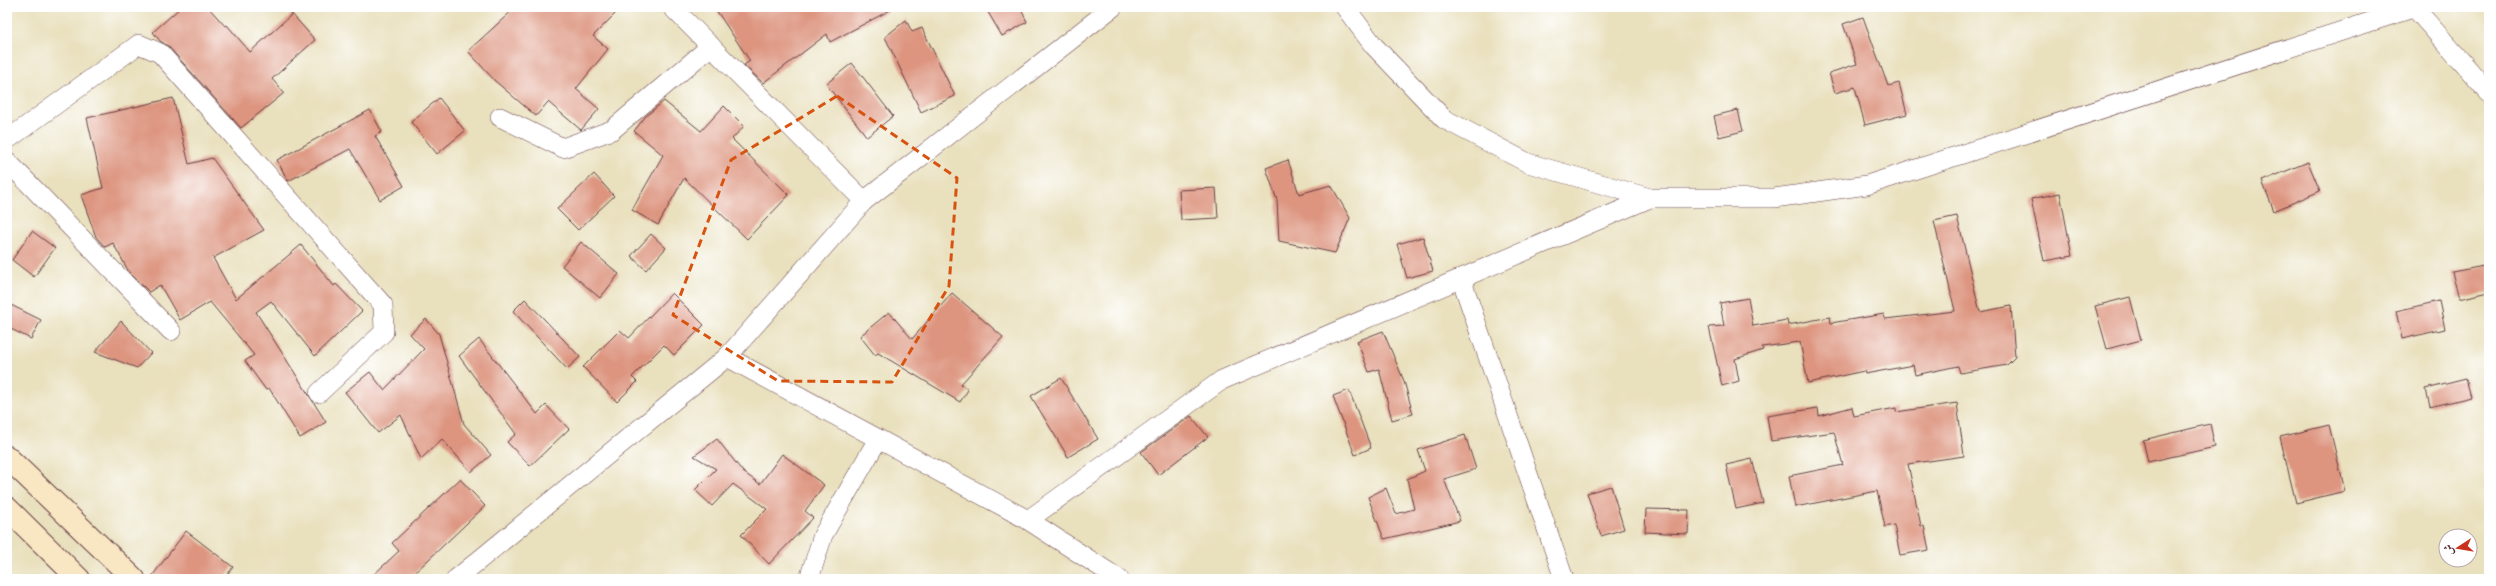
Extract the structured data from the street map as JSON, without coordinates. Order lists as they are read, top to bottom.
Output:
{
  "north": "left"
}
